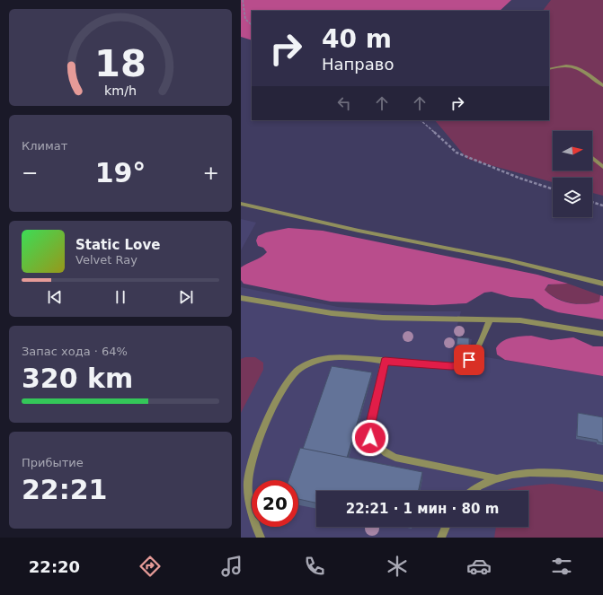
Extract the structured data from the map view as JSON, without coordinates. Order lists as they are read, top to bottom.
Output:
{
  "north": "right",
  "page": {
    "turn": ["40 m", "Направо"],
    "tile": [
      "Климат",
      ["Запас хода · 64%", "320 km"],
      ["Прибытие", "22:21"]
    ],
    "heat": ["−", "19°", "+"],
    "song": ["Static Love", "Velvet Ray"],
    "limit": "20",
    "trip": "22:21 · 1 мин · 80 m",
    "tabs": "22:20",
    "gauge": ["18", "km/h"]
  }
}
